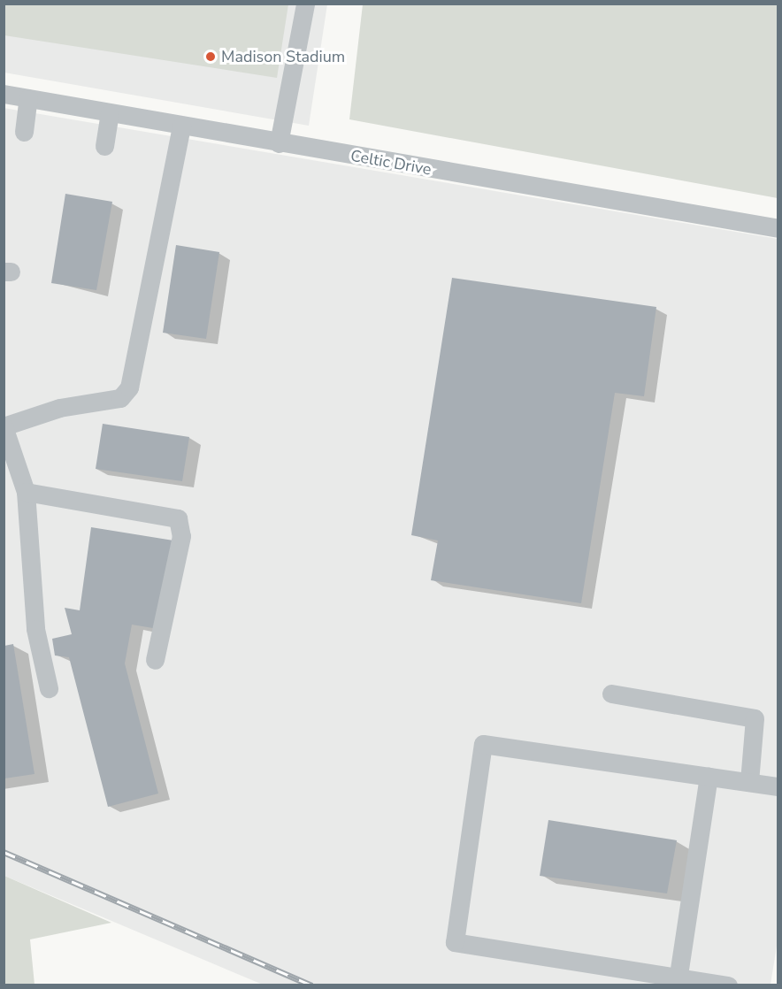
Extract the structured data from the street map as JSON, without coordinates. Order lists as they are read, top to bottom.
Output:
{
  "streets": {
    "street": ["Celtic Drive"]
  },
  "places": ["Madison Stadium"]
}
